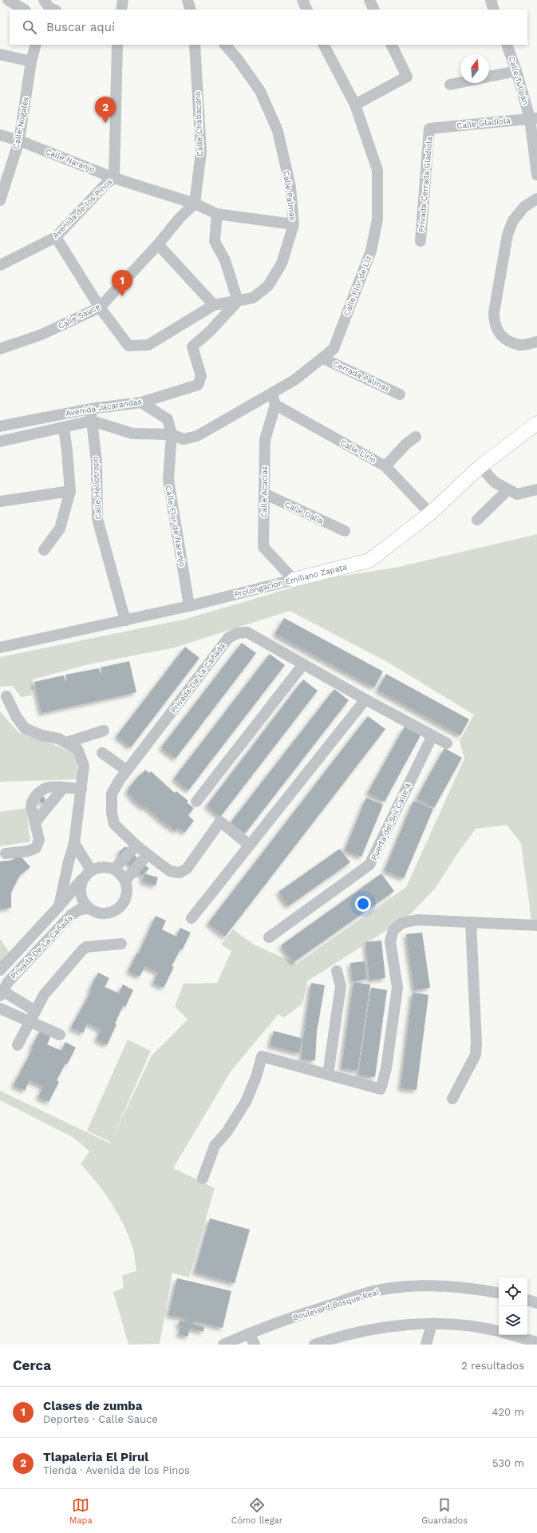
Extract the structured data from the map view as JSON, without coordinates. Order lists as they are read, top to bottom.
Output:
{
  "streets": {
    "main road": ["Prolongación Emiliano Zapata"],
    "street": [
      "Calle Tulipán",
      "Calle Nogales",
      "Calle Gladiola",
      "Calle Chabacano",
      "Calle Naranjo",
      "Privada Cerrada Gladiola",
      "Calle Palmas",
      "Avenida de los Pinos",
      "Calle Flor de Liz",
      "Calle Sauce",
      "Cerrada Palmas",
      "Avenida Jacarandas",
      "Calle Lirio",
      "Calle Heliotropo",
      "Calle Acacias",
      "Calle Dalia",
      "Calle Flor de Naranjo",
      "Privada De La Cañada",
      "Puerta del Sol Calle 4",
      "Boulevard Bosque Real"
    ]
  },
  "crossings": [
    ["Calle Tulipán", "Calle Gladiola"],
    ["Calle Nogales", "Calle Naranjo"],
    ["Calle Gladiola", "Privada Cerrada Gladiola"],
    ["Calle Chabacano", "Calle Naranjo"],
    ["Calle Chabacano", "Calle Sauce"],
    ["Calle Naranjo", "Calle Palmas"],
    ["Calle Naranjo", "Avenida de los Pinos"],
    ["Calle Naranjo", "Calle Sauce"],
    ["Calle Palmas", "Avenida Jacarandas"],
    ["Calle Flor de Liz", "Cerrada Palmas"],
    ["Calle Flor de Liz", "Avenida Jacarandas"],
    ["Calle Flor de Liz", "Calle Lirio"],
    ["Calle Flor de Liz", "Calle Acacias"],
    ["Calle Flor de Liz", "Calle Flor de Naranjo"],
    ["Avenida Jacarandas", "Calle Heliotropo"],
    ["Avenida Jacarandas", "Calle Flor de Naranjo"],
    ["Calle Lirio", "Calle Acacias"],
    ["Calle Lirio", "Prolongación Emiliano Zapata"],
    ["Calle Heliotropo", "Prolongación Emiliano Zapata"],
    ["Calle Acacias", "Calle Dalia"],
    ["Calle Acacias", "Prolongación Emiliano Zapata"],
    ["Calle Flor de Naranjo", "Prolongación Emiliano Zapata"],
    ["Privada De La Cañada", "Puerta del Sol Calle 4"]
  ],
  "north": "top",
  "page": {
    "search": "Buscar aquí",
    "pins": ["2", "1"],
    "heading": ["Cerca", "2 resultados"],
    "list": [
      {
        "mark": "1",
        "name": "Clases de zumba",
        "note": "Deportes · Calle Sauce",
        "value": "420 m"
      },
      {
        "mark": "2",
        "name": "Tlapaleria El Pirul",
        "note": "Tienda · Avenida de los Pinos",
        "value": "530 m"
      }
    ],
    "nav": ["Mapa", "Cómo llegar", "Guardados"]
  }
}
